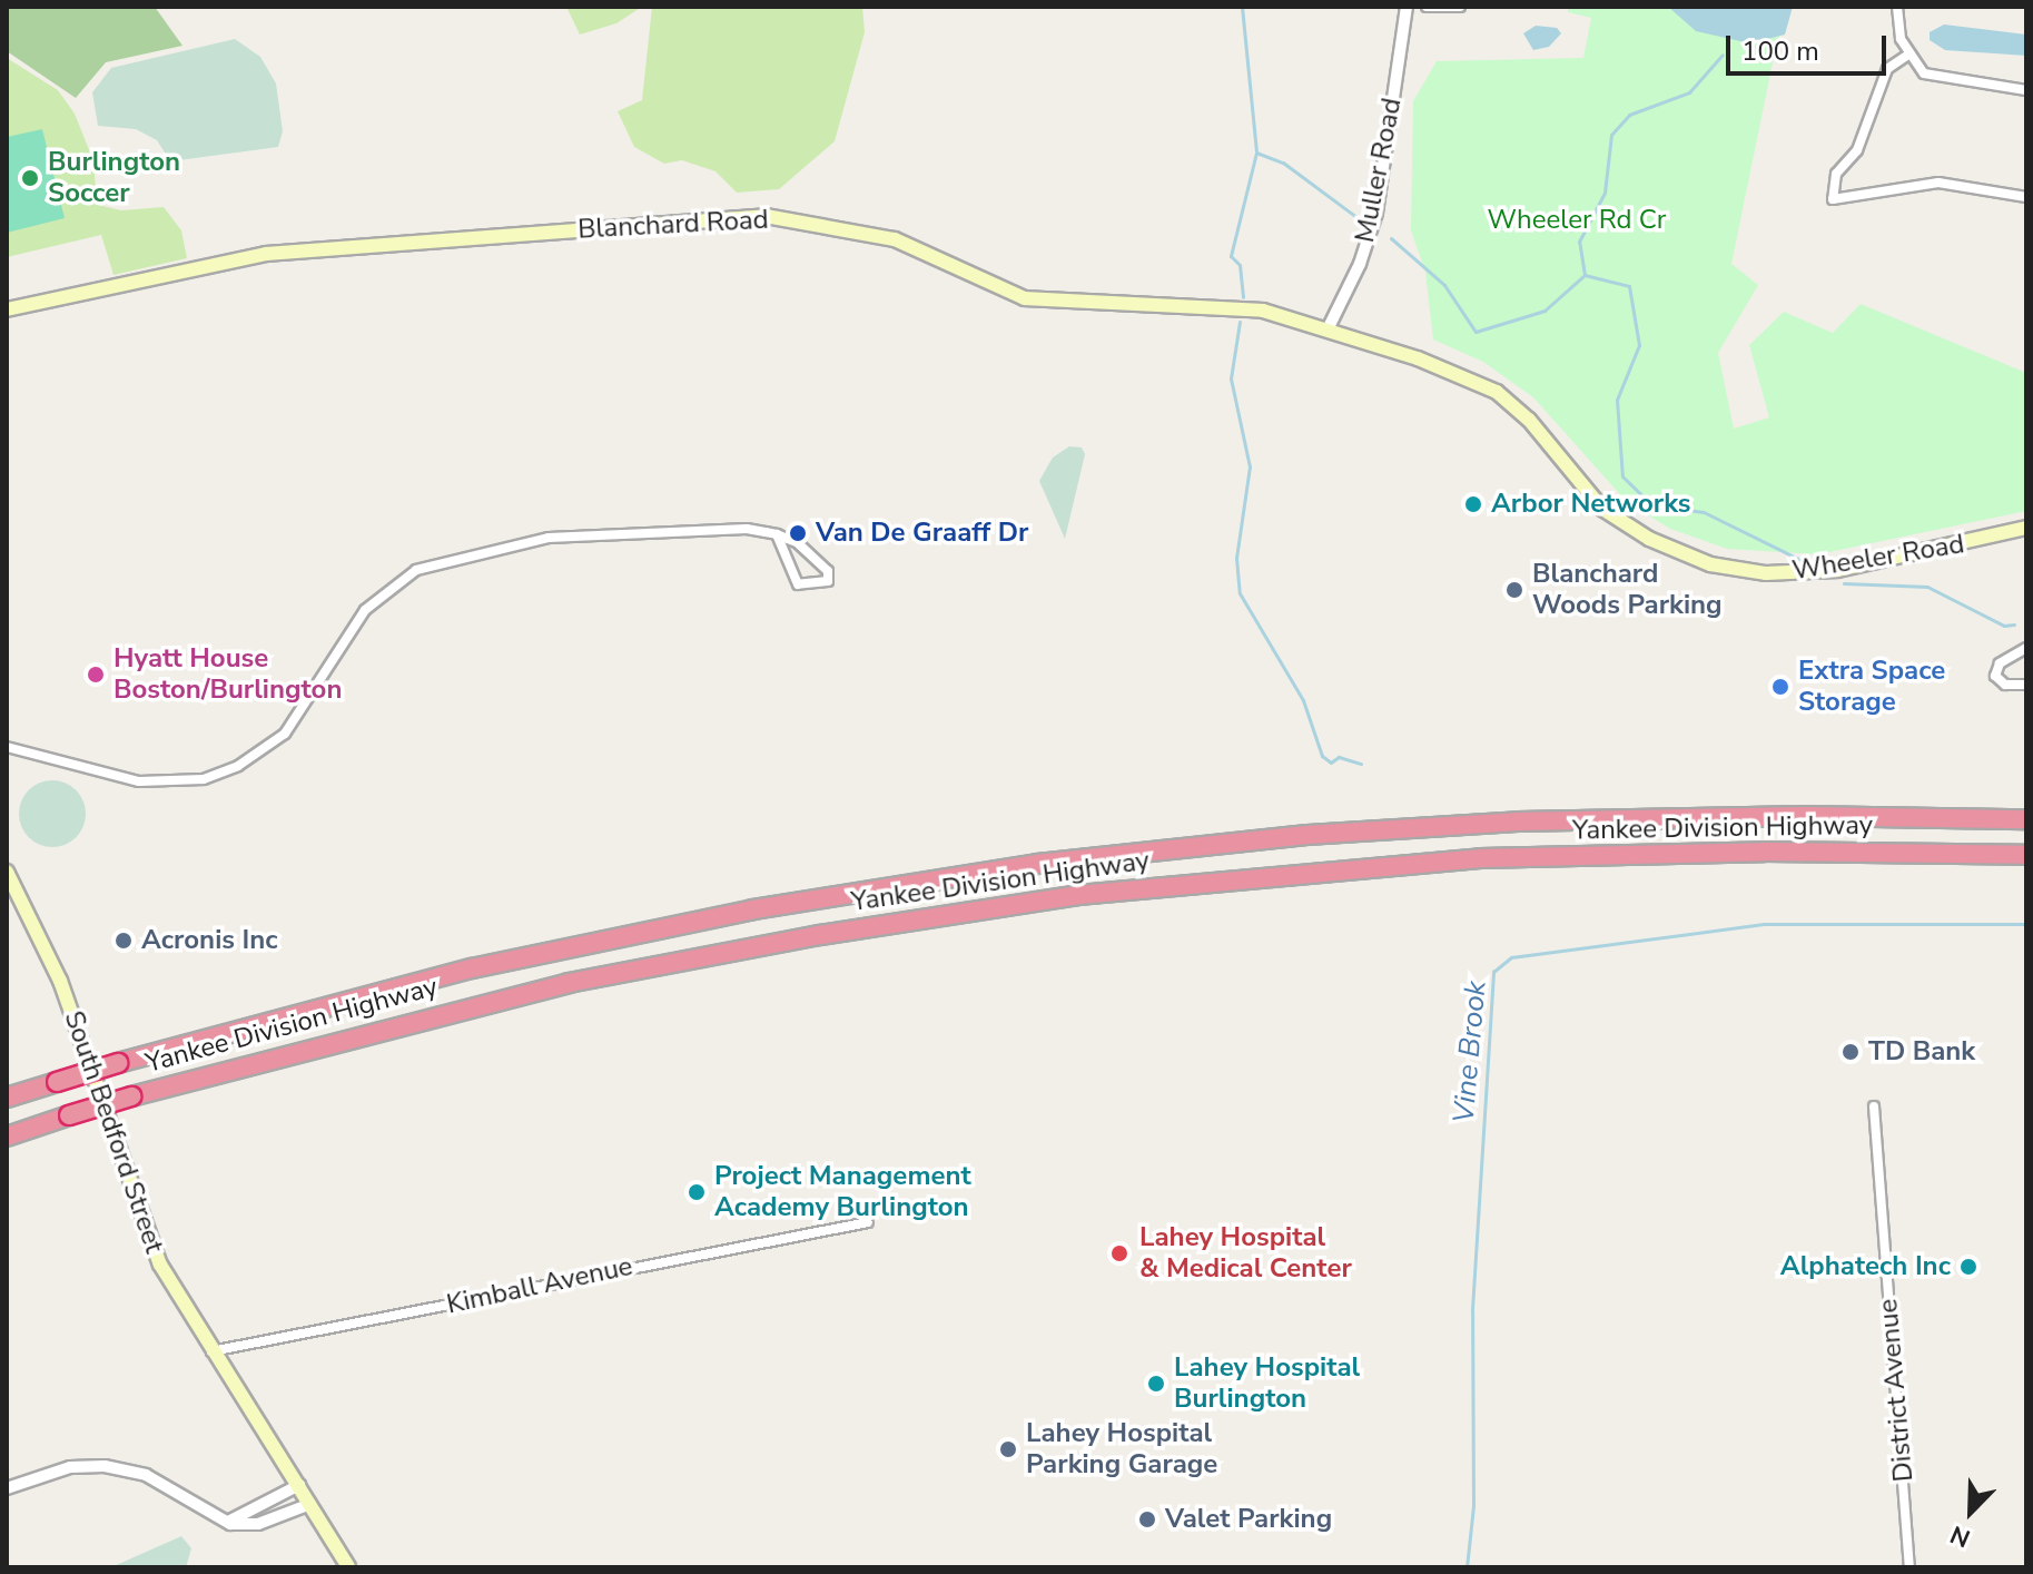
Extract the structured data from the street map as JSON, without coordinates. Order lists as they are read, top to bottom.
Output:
{
  "streets": {
    "highway": ["Yankee Division Highway"],
    "main road": ["Blanchard Road", "Wheeler Road", "South Bedford Street"],
    "street": ["Muller Road", "Kimball Avenue", "District Avenue"]
  },
  "crossings": [
    ["Muller Road", "Blanchard Road"],
    ["Muller Road", "Wheeler Road"],
    ["Blanchard Road", "Wheeler Road"],
    ["South Bedford Street", "Kimball Avenue"]
  ],
  "water": ["Vine Brook"],
  "parks": ["Wheeler Rd Cr"],
  "places": [
    "Burlington Soccer",
    "Arbor Networks",
    "Van De Graaff Dr",
    "Blanchard Woods Parking",
    "Hyatt House Boston/Burlington",
    "Extra Space Storage",
    "Acronis Inc",
    "TD Bank",
    "Project Management Academy Burlington",
    "Lahey Hospital & Medical Center",
    "Alphatech Inc",
    "Lahey Hospital Burlington",
    "Lahey Hospital Parking Garage",
    "Valet Parking"
  ],
  "scale_bar": "100 m",
  "north": "bottom left"
}
